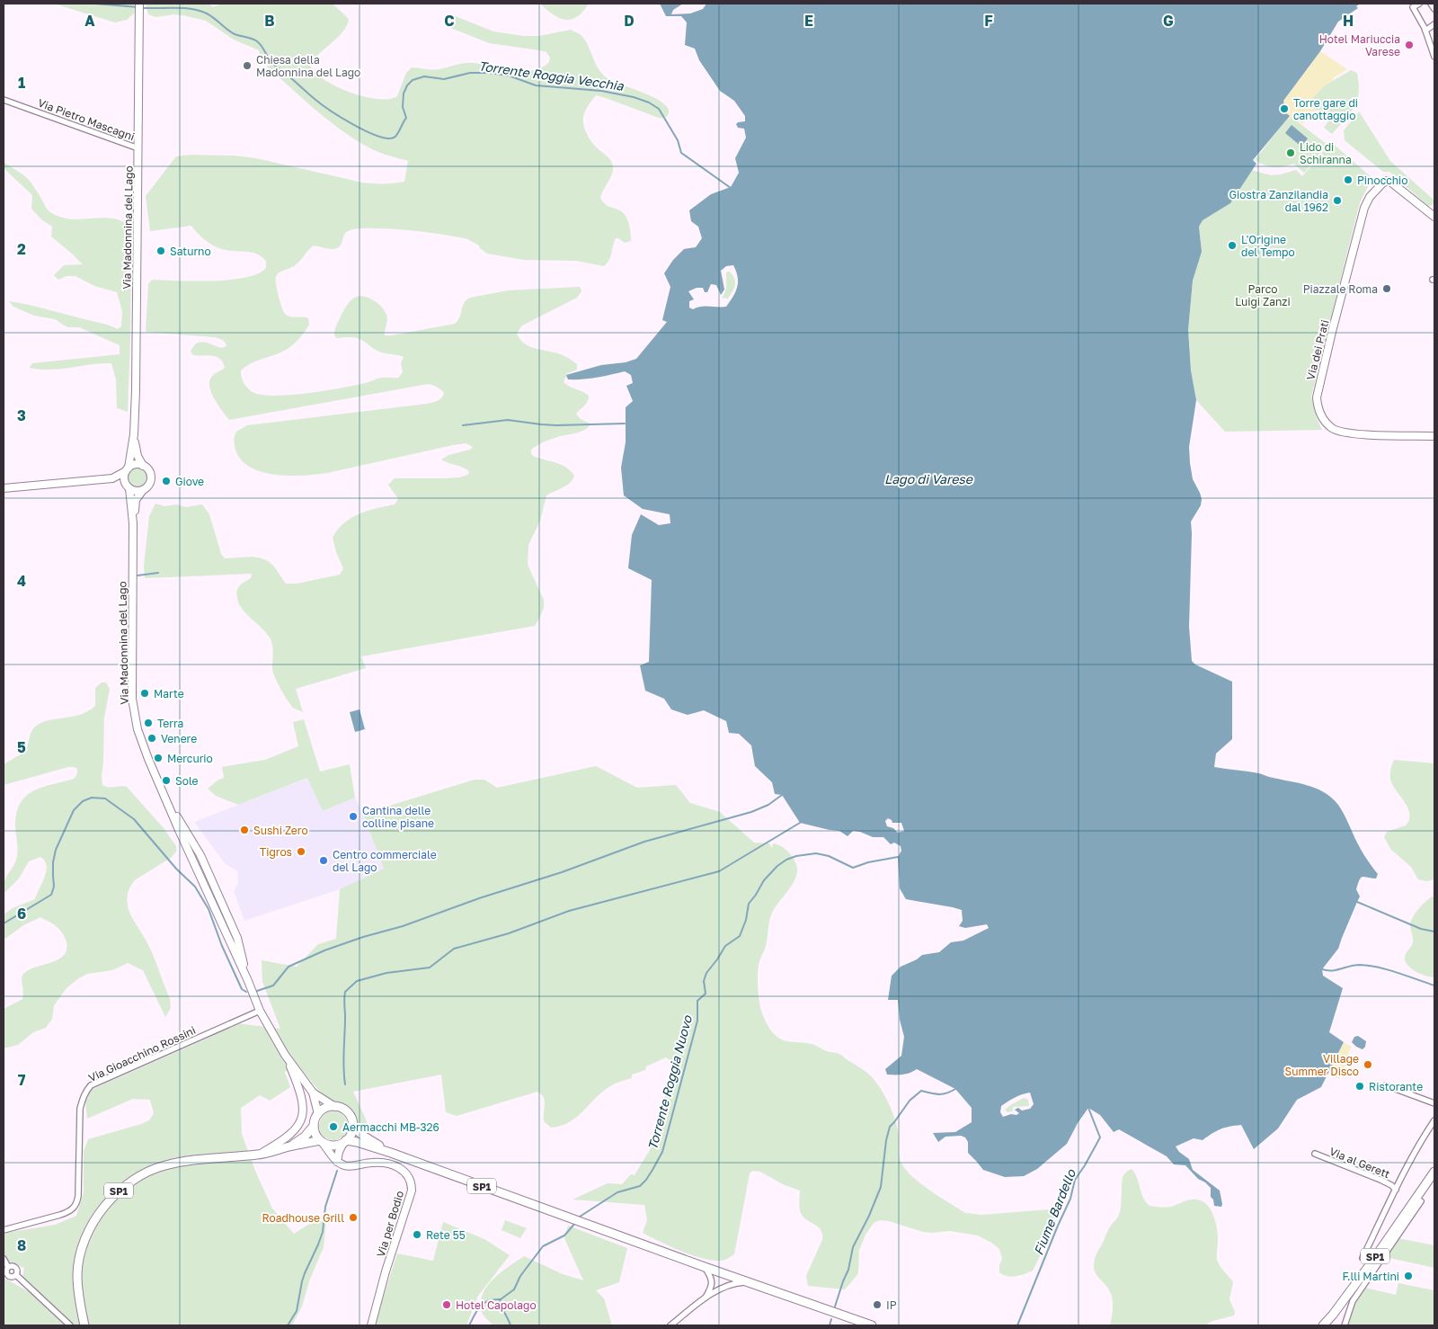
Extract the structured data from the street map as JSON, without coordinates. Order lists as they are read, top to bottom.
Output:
{
  "streets": {
    "main road": [
      "Via Madonnina del Lago",
      "Via dei Prati",
      "SP1",
      "Via per Bodio"
    ],
    "street": ["Via Pietro Mascagni", "Via Gioacchino Rossini", "Via al Gerett"]
  },
  "crossings": [
    ["Via Pietro Mascagni", "Via Madonnina del Lago"],
    ["Via al Gerett", "SP1"]
  ],
  "water": [
    "Torrente Roggia Vecchia",
    "Lago di Varese",
    "Torrente Roggia Nuovo",
    "Fiume Bardello"
  ],
  "parks": ["Parco Luigi Zanzi"],
  "places": [
    "Hotel Mariuccia Varese",
    "Chiesa della Madonnina del Lago",
    "Torre gare di canottaggio",
    "Lido di Schiranna",
    "Pinocchio",
    "Giostra Zanzilandia dal 1962",
    "L'Origine del Tempo",
    "Saturno",
    "Piazzale Roma",
    "Giove",
    "Marte",
    "Terra",
    "Venere",
    "Mercurio",
    "Sole",
    "Cantina delle colline pisane",
    "Sushi Zero",
    "Tigros",
    "Centro commerciale del Lago",
    "Village Summer Disco",
    "Ristorante",
    "Aermacchi MB-326",
    "Roadhouse Grill",
    "Rete 55",
    "F.lli Martini",
    "Hotel Capolago",
    "IP"
  ],
  "grid": {
    "columns": [
      "A",
      "B",
      "C",
      "D",
      "E",
      "F",
      "G",
      "H"
    ],
    "rows": [
      "1",
      "2",
      "3",
      "4",
      "5",
      "6",
      "7",
      "8"
    ]
  }
}
